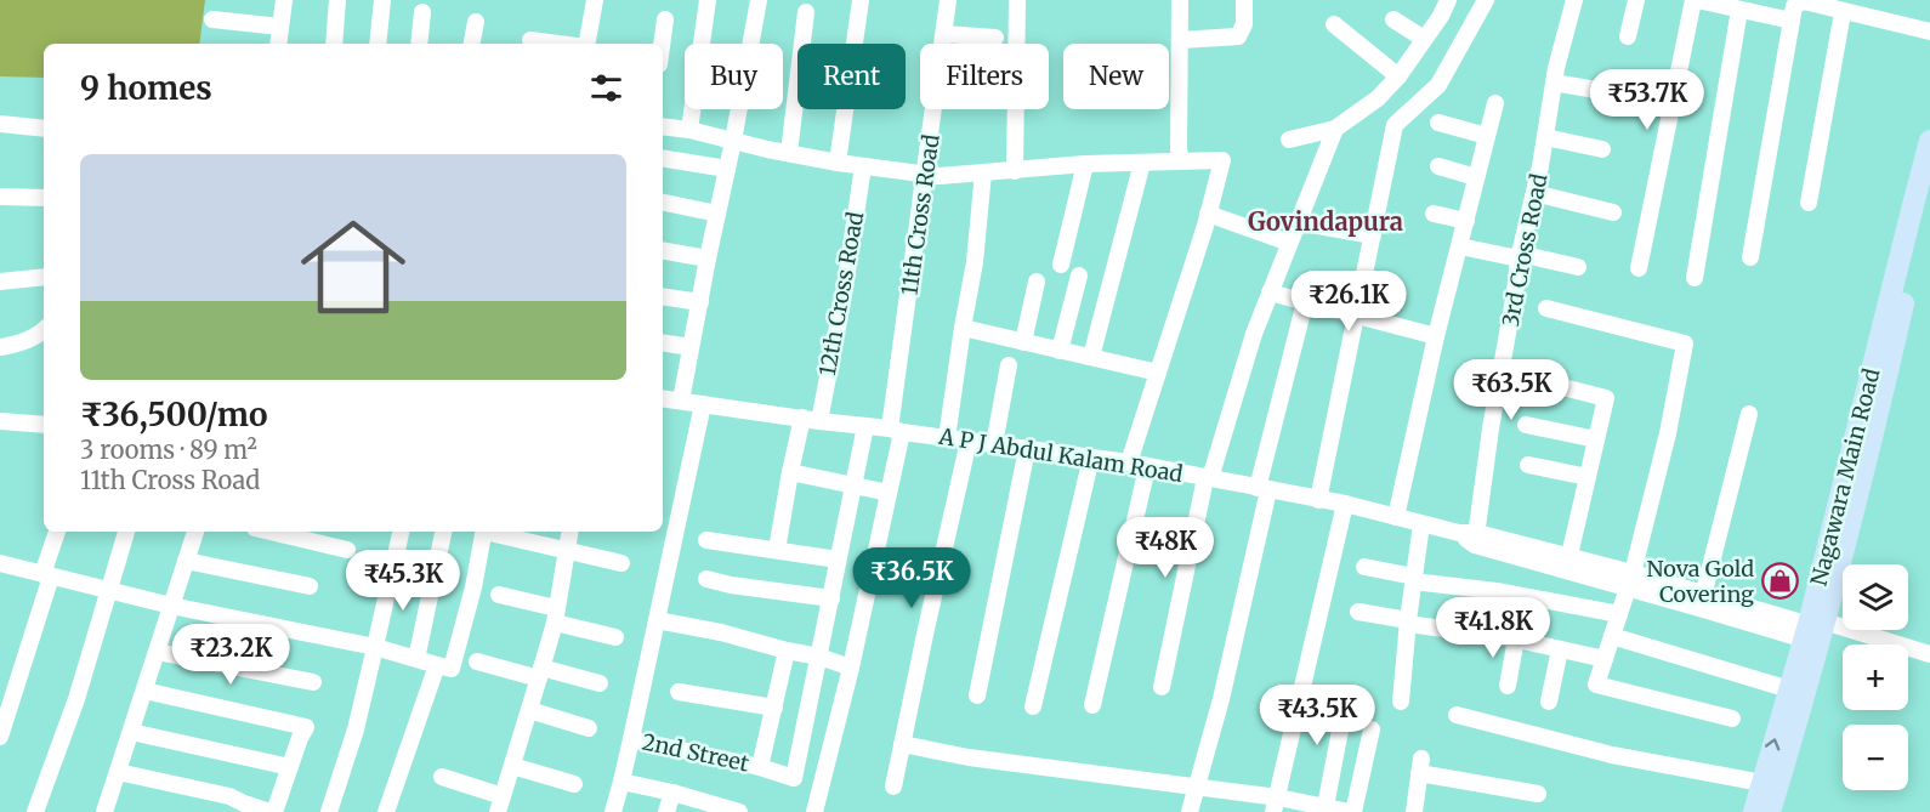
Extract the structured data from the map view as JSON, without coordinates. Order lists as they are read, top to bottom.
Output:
{
  "streets": {
    "main road": ["Nagawara Main Road"],
    "street": [
      "11th Cross Road",
      "3rd Cross Road",
      "12th Cross Road",
      "A P J Abdul Kalam Road",
      "2nd Street"
    ]
  },
  "crossings": [
    ["11th Cross Road", "A P J Abdul Kalam Road"],
    ["3rd Cross Road", "A P J Abdul Kalam Road"],
    ["12th Cross Road", "A P J Abdul Kalam Road"],
    ["A P J Abdul Kalam Road", "Nagawara Main Road"]
  ],
  "districts": ["Govindapura"],
  "places": {
    "shop": ["Nova Gold Covering"]
  },
  "page": {
    "chip": [
      "Buy",
      "Rent",
      "Filters",
      "New"
    ],
    "heading": "9 homes",
    "price": [
      "₹53.7K",
      "₹26.1K",
      "₹63.5K",
      "₹48K",
      "₹36.5K",
      "₹45.3K",
      "₹41.8K",
      "₹23.2K",
      "₹43.5K"
    ],
    "list": [
      {
        "name": "₹36,500/mo",
        "note": "3 rooms · 89 m² · 11th Cross Road"
      }
    ],
    "map_buttons": ["+", "−"]
  }
}
